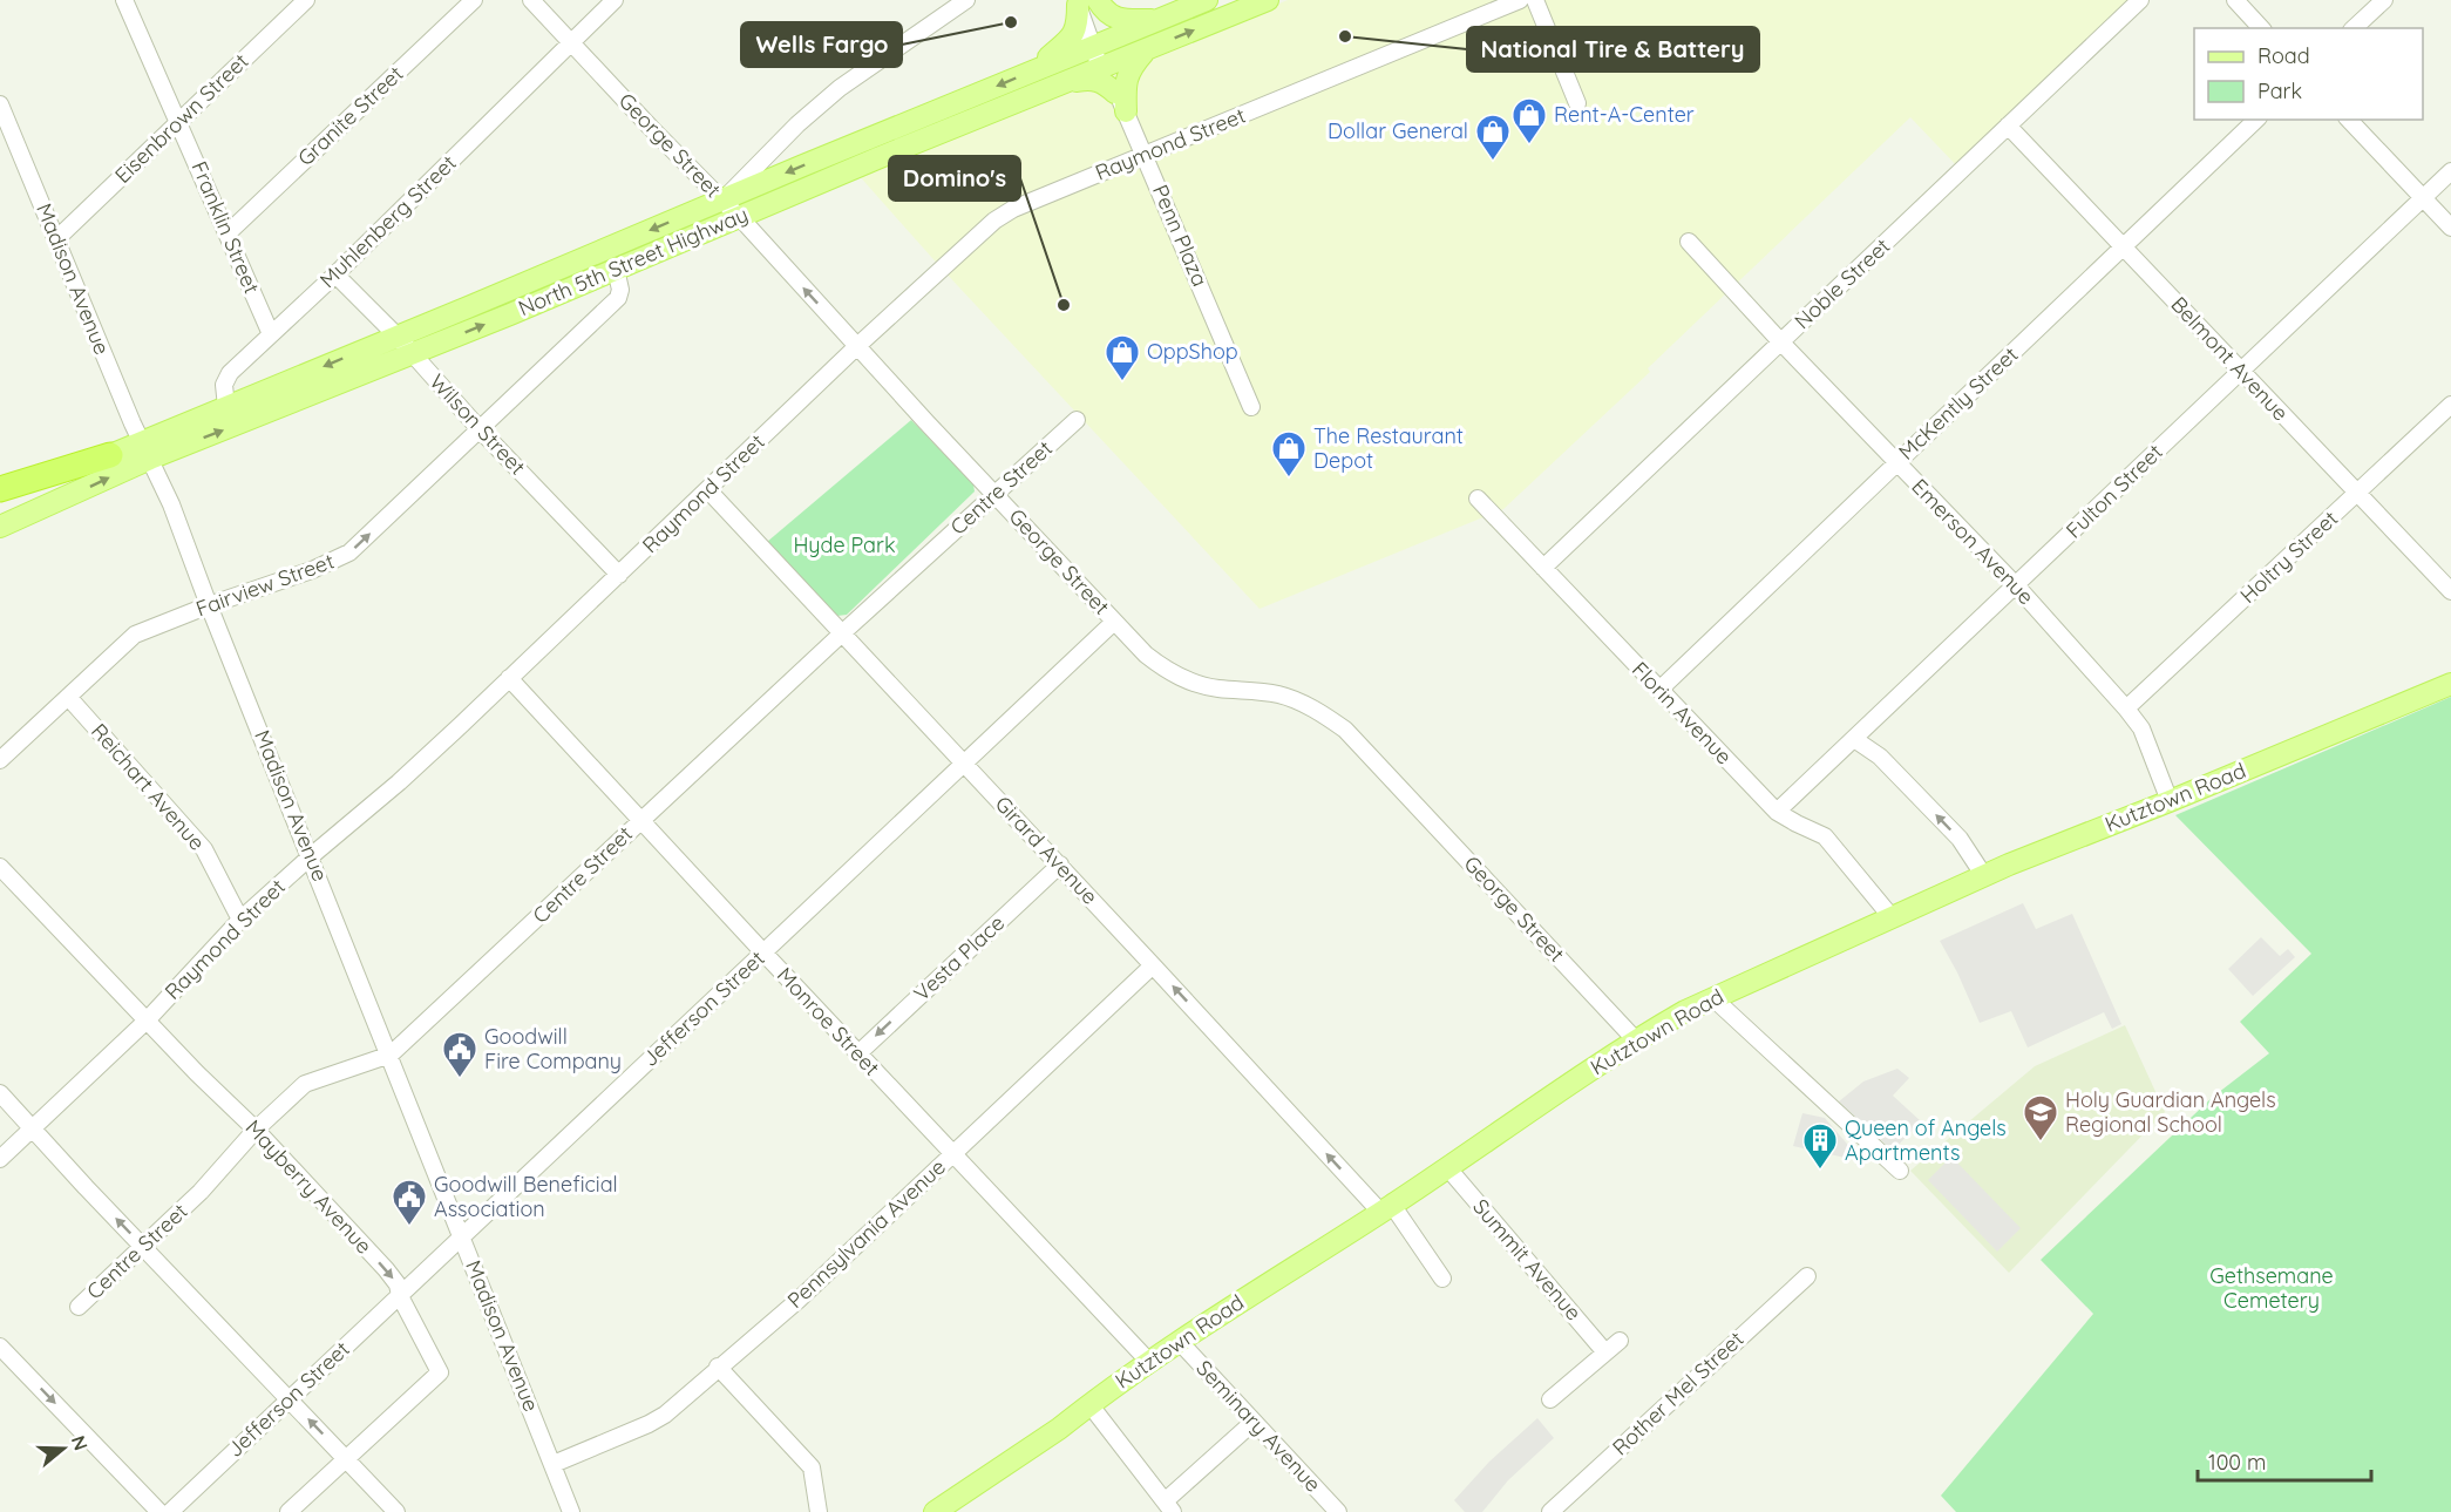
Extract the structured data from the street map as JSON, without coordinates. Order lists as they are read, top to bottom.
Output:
{
  "streets": {
    "main road": ["North 5th Street Highway", "Kutztown Road"],
    "street": [
      "Granite Street",
      "Eisenbrown Street",
      "Raymond Street",
      "George Street",
      "Muhlenberg Street",
      "Franklin Street",
      "Penn Plaza",
      "Madison Avenue",
      "Noble Street",
      "Belmont Avenue",
      "McKently Street",
      "Wilson Street",
      "Centre Street",
      "Fulton Street",
      "Emerson Avenue",
      "Holtry Street",
      "Fairview Street",
      "Florin Avenue",
      "Reichart Avenue",
      "Girard Avenue",
      "Vesta Place",
      "Jefferson Street",
      "Monroe Street",
      "Mayberry Avenue",
      "Pennsylvania Avenue",
      "Summit Avenue",
      "Rother Mel Street",
      "Seminary Avenue"
    ]
  },
  "crossings": [
    ["Granite Street", "Franklin Street"],
    ["Eisenbrown Street", "Franklin Street"],
    ["Eisenbrown Street", "Madison Avenue"],
    ["Raymond Street", "George Street"],
    ["Raymond Street", "Penn Plaza"],
    ["Raymond Street", "Madison Avenue"],
    ["Raymond Street", "Wilson Street"],
    ["Raymond Street", "Reichart Avenue"],
    ["Raymond Street", "Girard Avenue"],
    ["Raymond Street", "Monroe Street"],
    ["Raymond Street", "Mayberry Avenue"],
    ["George Street", "Muhlenberg Street"],
    ["George Street", "North 5th Street Highway"],
    ["George Street", "Centre Street"],
    ["George Street", "Kutztown Road"],
    ["George Street", "Jefferson Street"],
    ["Muhlenberg Street", "Franklin Street"],
    ["Muhlenberg Street", "North 5th Street Highway"],
    ["Muhlenberg Street", "Wilson Street"],
    ["Penn Plaza", "North 5th Street Highway"],
    ["North 5th Street Highway", "Madison Avenue"],
    ["North 5th Street Highway", "Wilson Street"],
    ["North 5th Street Highway", "Fairview Street"],
    ["Madison Avenue", "Centre Street"],
    ["Madison Avenue", "Fairview Street"],
    ["Madison Avenue", "Jefferson Street"],
    ["Madison Avenue", "Pennsylvania Avenue"],
    ["Noble Street", "Belmont Avenue"],
    ["Noble Street", "Emerson Avenue"],
    ["Noble Street", "Florin Avenue"],
    ["Belmont Avenue", "McKently Street"],
    ["Belmont Avenue", "Fulton Street"],
    ["Belmont Avenue", "Holtry Street"],
    ["McKently Street", "Emerson Avenue"],
    ["McKently Street", "Florin Avenue"],
    ["Wilson Street", "Fairview Street"],
    ["Centre Street", "Girard Avenue"],
    ["Centre Street", "Monroe Street"],
    ["Centre Street", "Mayberry Avenue"],
    ["Fulton Street", "Emerson Avenue"],
    ["Fulton Street", "Florin Avenue"],
    ["Emerson Avenue", "Holtry Street"],
    ["Emerson Avenue", "Kutztown Road"],
    ["Fairview Street", "Reichart Avenue"],
    ["Florin Avenue", "Kutztown Road"],
    ["Kutztown Road", "Girard Avenue"],
    ["Kutztown Road", "Monroe Street"],
    ["Kutztown Road", "Summit Avenue"],
    ["Kutztown Road", "Seminary Avenue"],
    ["Girard Avenue", "Vesta Place"],
    ["Girard Avenue", "Jefferson Street"],
    ["Girard Avenue", "Pennsylvania Avenue"],
    ["Vesta Place", "Monroe Street"],
    ["Jefferson Street", "Monroe Street"],
    ["Jefferson Street", "Mayberry Avenue"],
    ["Monroe Street", "Pennsylvania Avenue"]
  ],
  "one_way": ["Fairview Street", "Vesta Place"],
  "parks": ["Hyde Park", "Gethsemane Cemetery"],
  "places": {
    "other": ["Wells Fargo", "National Tire & Battery", "Domino's"],
    "shop": [
      "Rent-A-Center",
      "Dollar General",
      "OppShop",
      "The Restaurant Depot"
    ],
    "public building": ["Goodwill Fire Company", "Goodwill Beneficial Association"],
    "school or university": ["Holy Guardian Angels Regional School"],
    "building": ["Queen of Angels Apartments"]
  },
  "legend": ["Road", "Park"],
  "scale_bar": "100 m",
  "north": "right"
}
